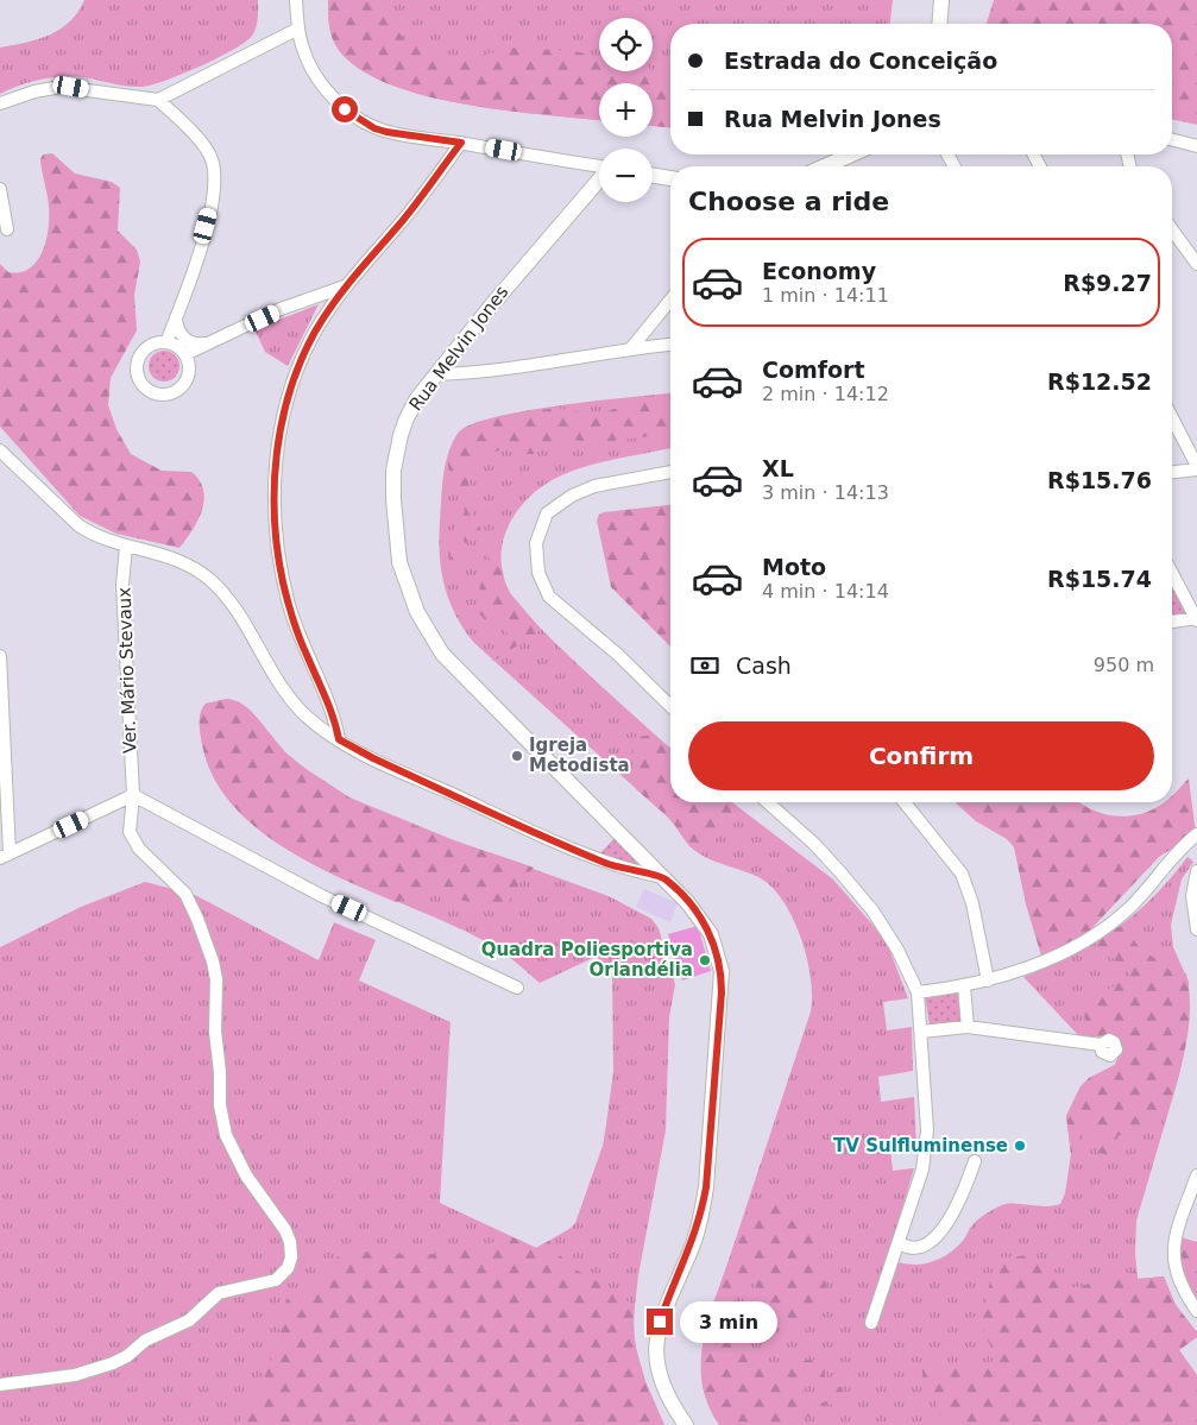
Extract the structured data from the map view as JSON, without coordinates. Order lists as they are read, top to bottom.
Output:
{
  "streets": {
    "street": ["Rua Melvin Jones", "Ver. Mário Stevaux"]
  },
  "places": ["Igreja Metodista", "Quadra Poliesportiva Orlandélia", "TV Sulfluminense"],
  "page": {
    "map_buttons": ["+", "−"],
    "banner": ["Estrada do Conceição", "Rua Melvin Jones"],
    "heading": "Choose a ride",
    "list": [
      {
        "name": "Economy",
        "note": "1 min · 14:11",
        "value": "R$9.27"
      },
      {
        "name": "Comfort",
        "note": "2 min · 14:12",
        "value": "R$12.52"
      },
      {
        "name": "XL",
        "note": "3 min · 14:13",
        "value": "R$15.76"
      },
      {
        "name": "Moto",
        "note": "4 min · 14:14",
        "value": "R$15.74"
      }
    ],
    "pay": ["Cash", "950 m"],
    "buttons": "Confirm",
    "bubble": "3 min"
  }
}
